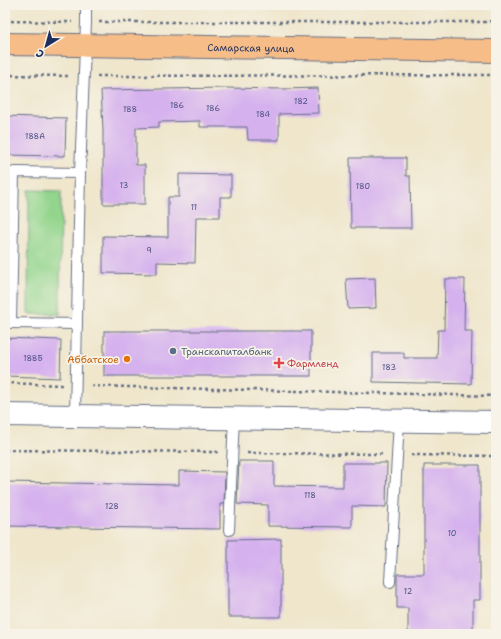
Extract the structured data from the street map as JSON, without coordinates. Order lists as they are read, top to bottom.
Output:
{
  "streets": {
    "main road": ["Самарская улица"]
  },
  "places": {
    "other": ["Транскапиталбанк", "Аббатское"],
    "health": ["Фармленд"]
  },
  "house_numbers": [
    "182",
    "186",
    "186",
    "188",
    "184",
    "188А",
    "13",
    "180",
    "11",
    "9",
    "188Б",
    "183",
    "118",
    "128",
    "10",
    "12"
  ],
  "north": "bottom left"
}
